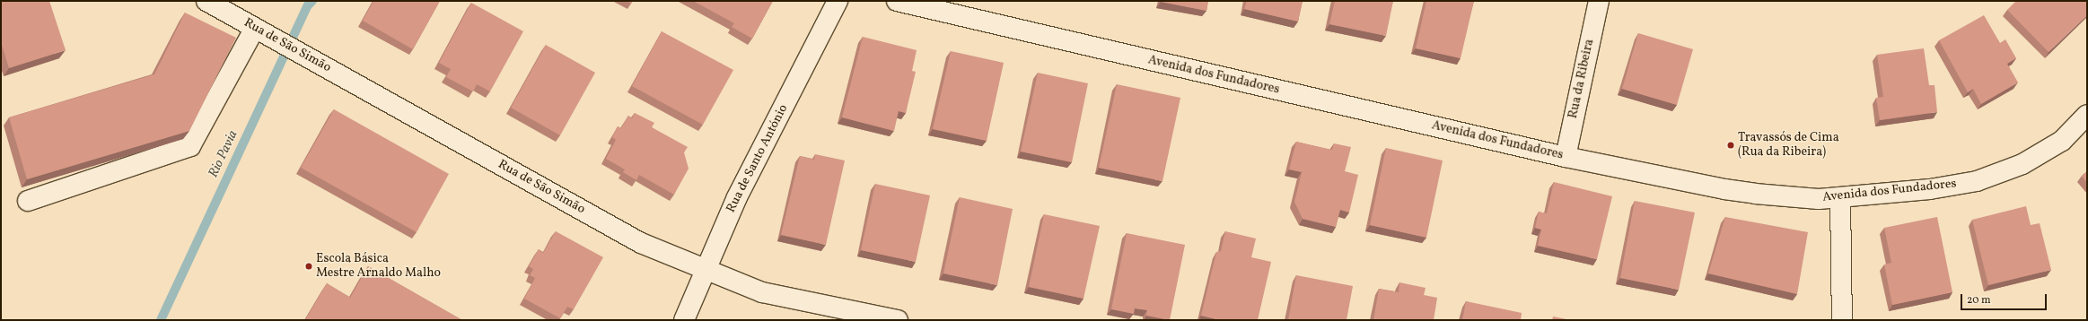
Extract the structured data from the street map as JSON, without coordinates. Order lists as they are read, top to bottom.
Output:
{
  "streets": {
    "street": [
      "Rua de São Simão",
      "Avenida dos Fundadores",
      "Rua da Ribeira",
      "Rua de Santo António"
    ]
  },
  "crossings": [
    ["Rua de São Simão", "Rua de Santo António"],
    ["Avenida dos Fundadores", "Rua da Ribeira"]
  ],
  "water": ["Rio Pavia"],
  "places": ["Travassós de Cima (Rua da Ribeira)", "Escola Básica Mestre Arnaldo Malho"],
  "scale_bar": "20 m"
}
